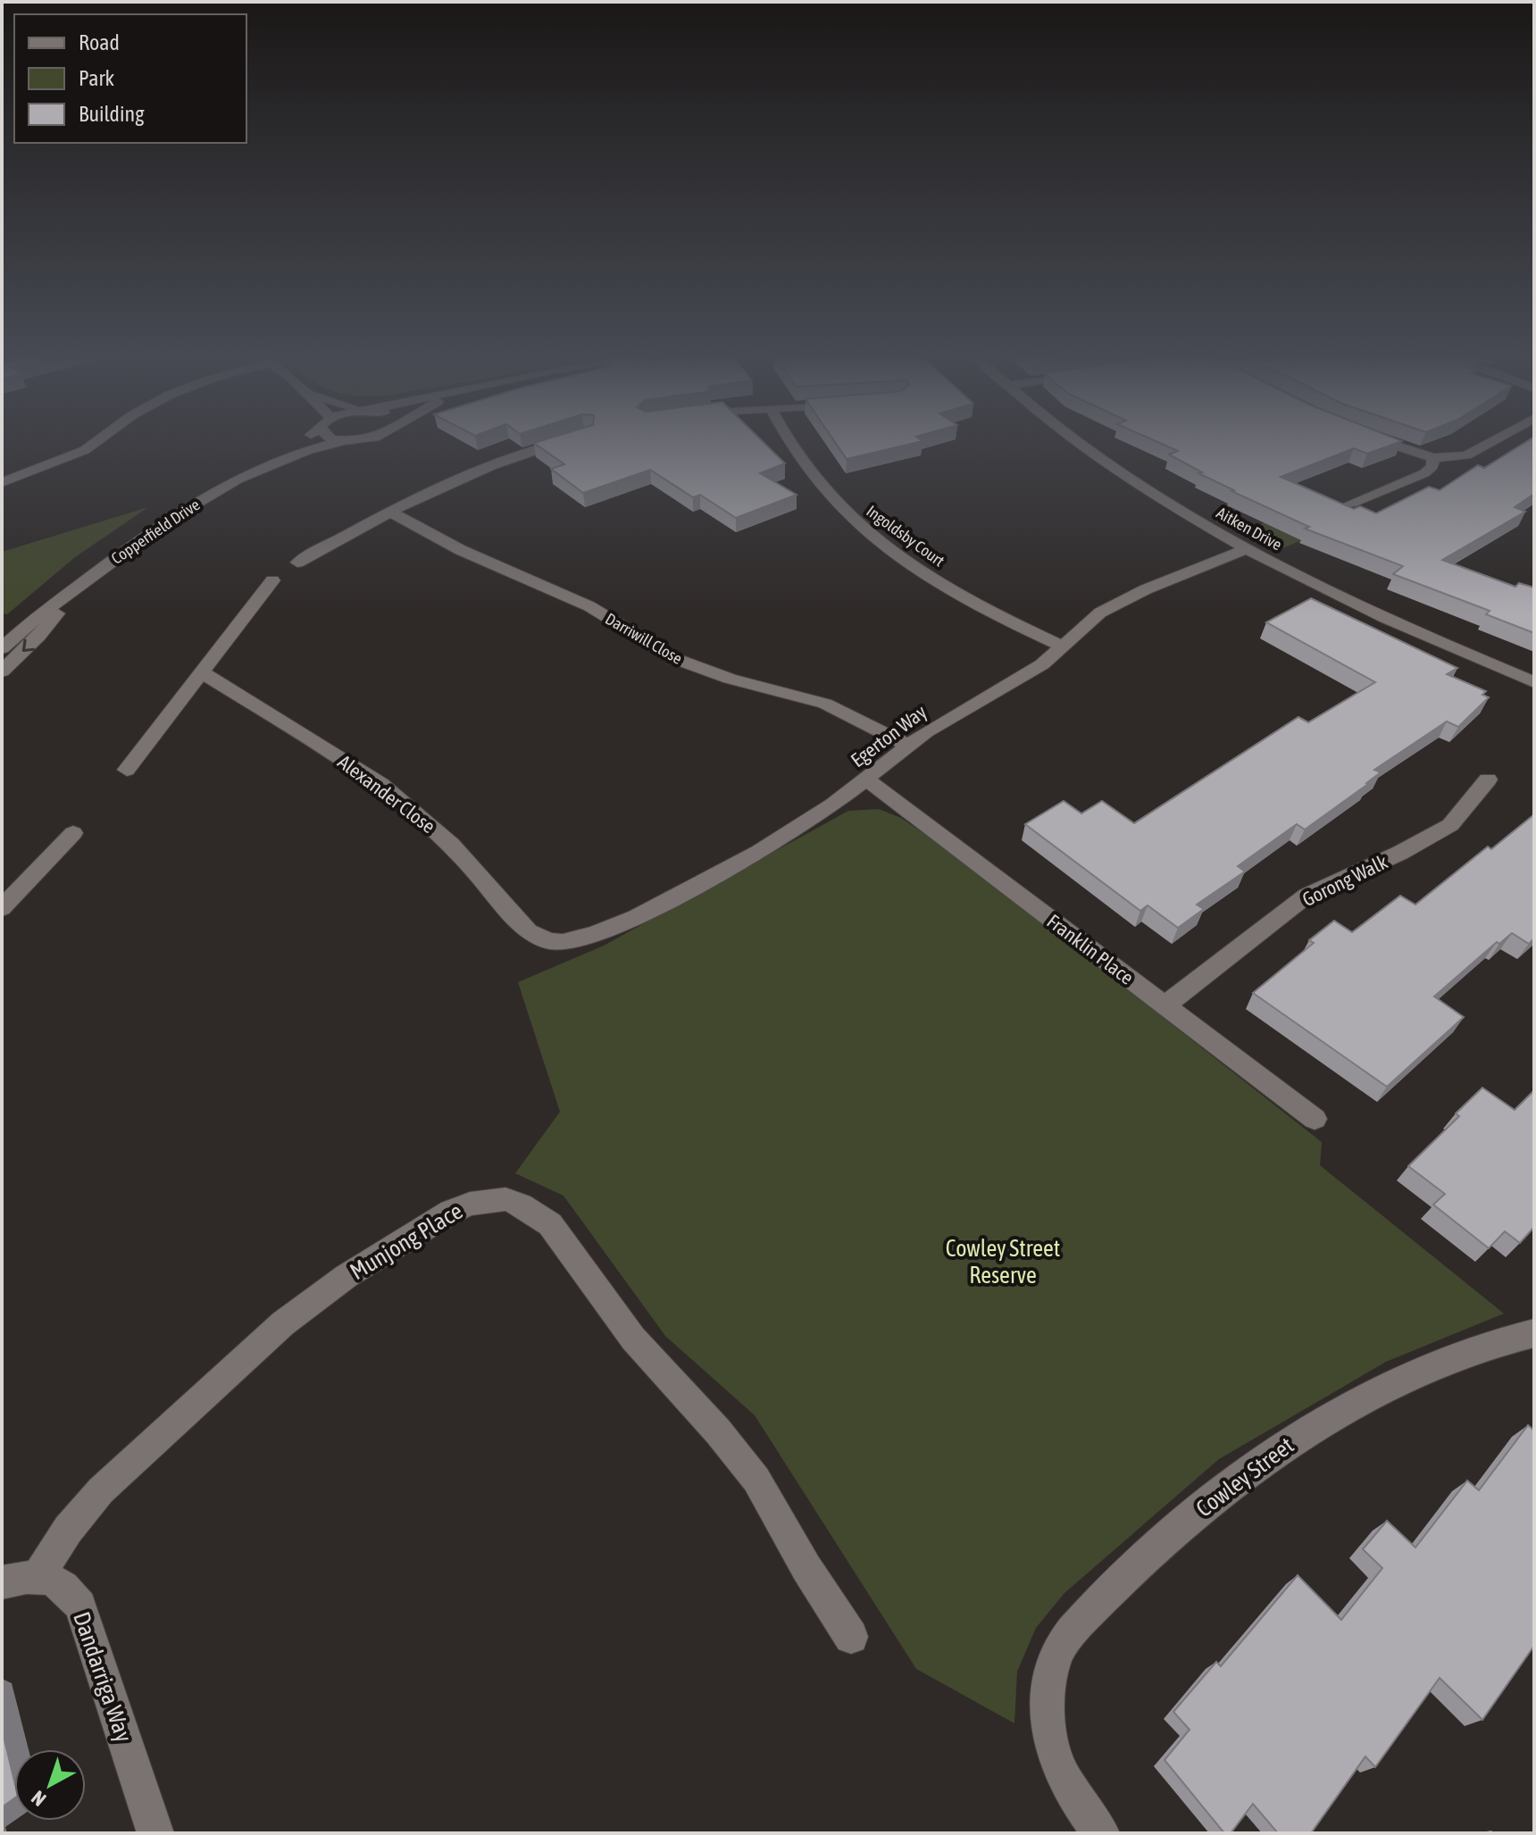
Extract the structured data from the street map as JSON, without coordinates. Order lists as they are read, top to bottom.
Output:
{
  "streets": {
    "street": [
      "Aitken Drive",
      "Copperfield Drive",
      "Ingoldsby Court",
      "Darriwill Close",
      "Egerton Way",
      "Alexander Close",
      "Gorong Walk",
      "Franklin Place",
      "Munjong Place",
      "Cowley Street",
      "Dandarriga Way"
    ]
  },
  "crossings": [
    ["Aitken Drive", "Egerton Way"],
    ["Ingoldsby Court", "Egerton Way"],
    ["Darriwill Close", "Egerton Way"],
    ["Egerton Way", "Alexander Close"],
    ["Egerton Way", "Franklin Place"],
    ["Gorong Walk", "Franklin Place"],
    ["Munjong Place", "Dandarriga Way"]
  ],
  "parks": ["Cowley Street Reserve"],
  "legend": ["Road", "Park", "Building"],
  "north": "bottom left"
}
